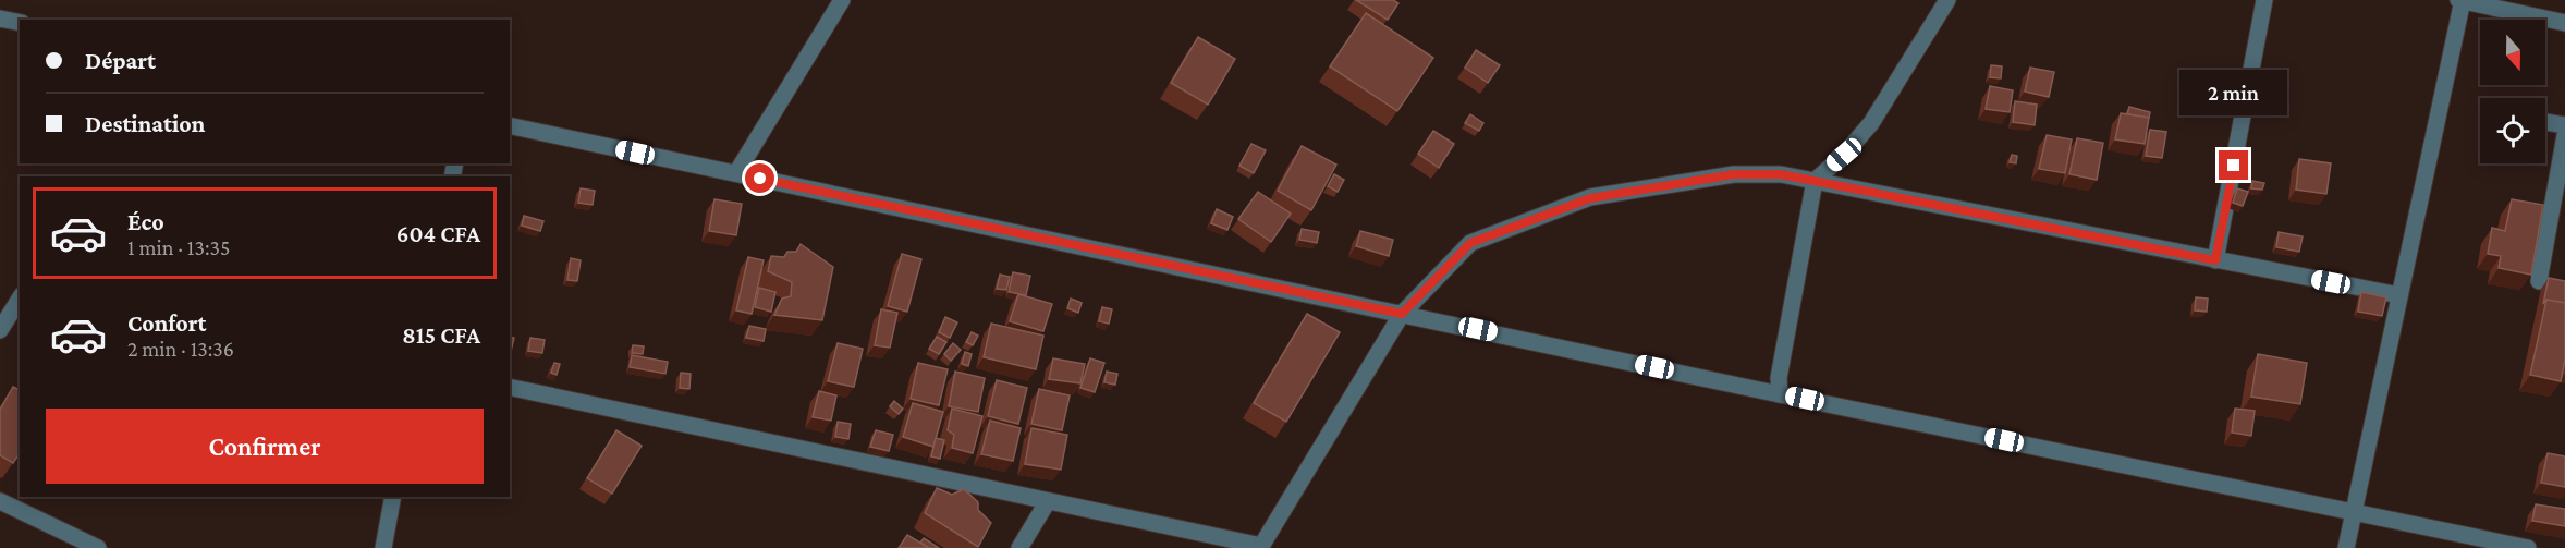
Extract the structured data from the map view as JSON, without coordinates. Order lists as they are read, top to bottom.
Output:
{
  "north": "bottom",
  "page": {
    "banner": ["Départ", "Destination"],
    "bubble": "2 min",
    "list": [
      {
        "name": "Éco",
        "note": "1 min · 13:35",
        "value": "604 CFA"
      },
      {
        "name": "Confort",
        "note": "2 min · 13:36",
        "value": "815 CFA"
      }
    ],
    "buttons": "Confirmer"
  }
}
